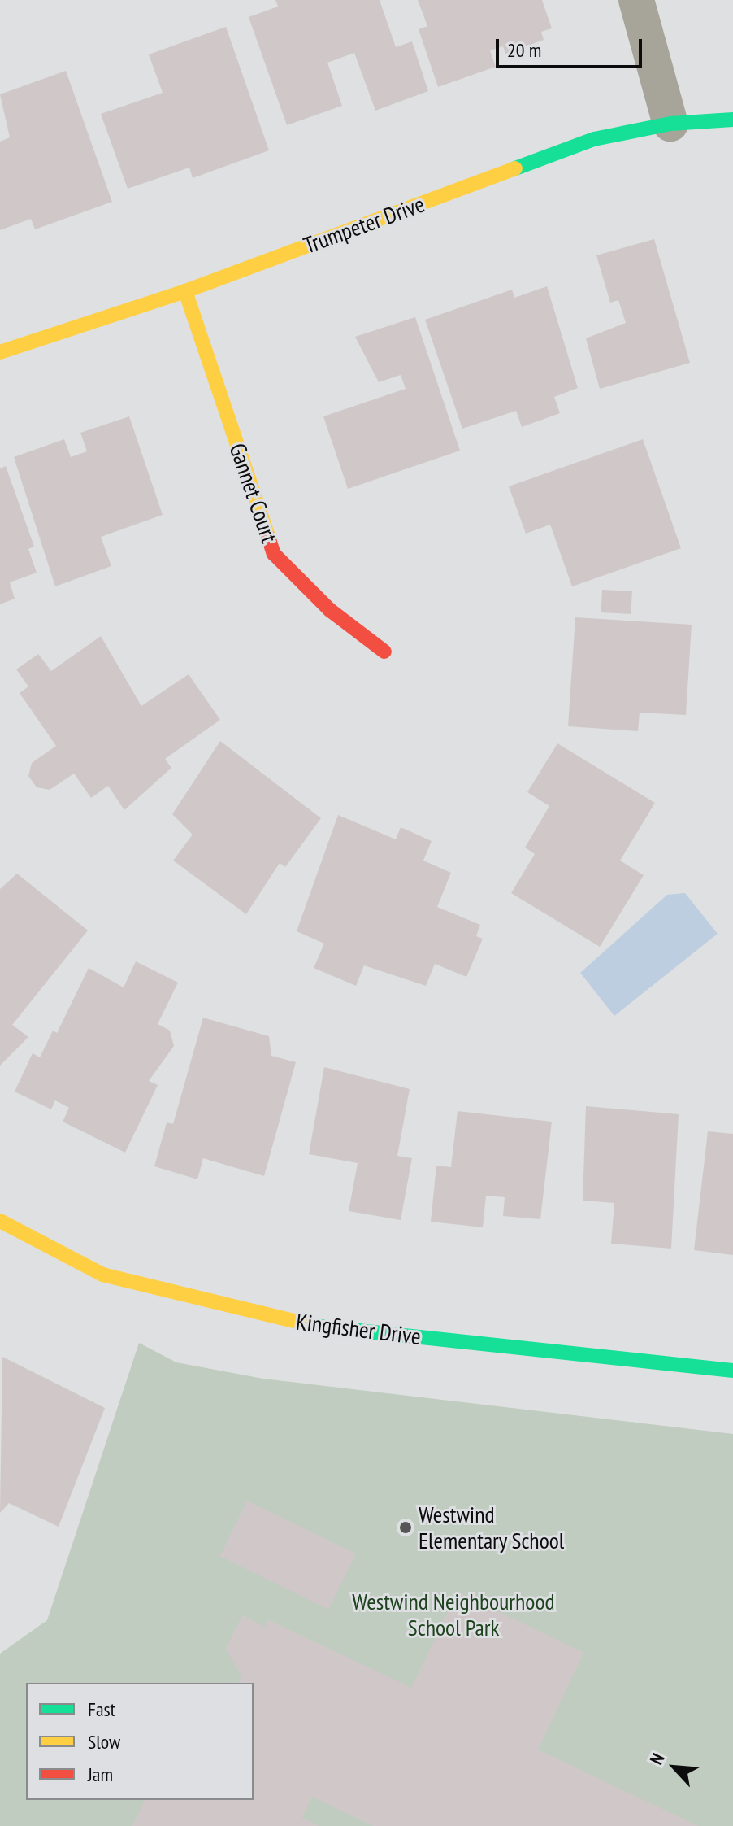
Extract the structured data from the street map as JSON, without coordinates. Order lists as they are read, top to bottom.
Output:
{
  "streets": {
    "street": ["Trumpeter Drive", "Gannet Court", "Kingfisher Drive"]
  },
  "crossings": [
    ["Trumpeter Drive", "Gannet Court"]
  ],
  "parks": ["Westwind Neighbourhood School Park"],
  "places": ["Westwind Elementary School"],
  "legend": ["Fast", "Slow", "Jam"],
  "scale_bar": "20 m",
  "north": "top left"
}
